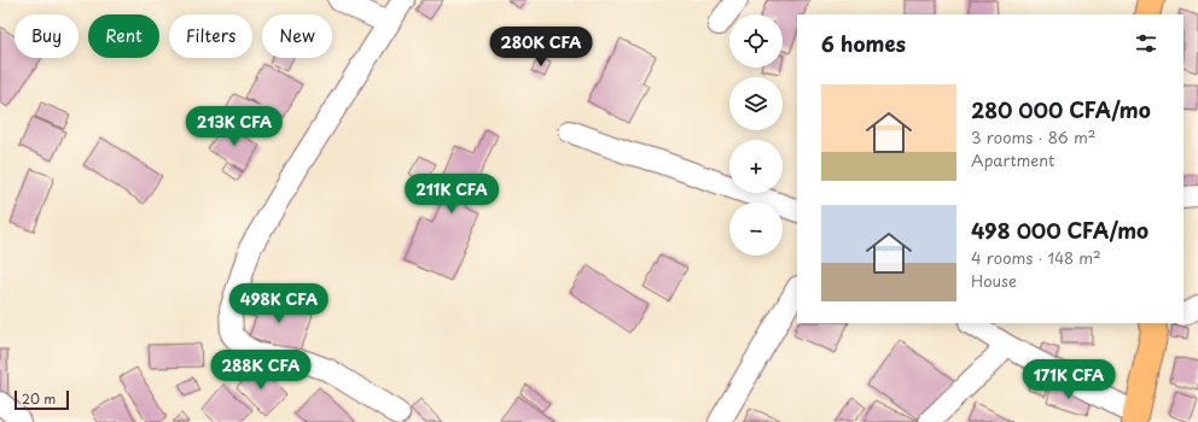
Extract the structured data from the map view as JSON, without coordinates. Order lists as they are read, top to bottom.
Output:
{
  "scale_bar": "20 m",
  "page": {
    "map_buttons": ["+", "−"],
    "chip": [
      "Buy",
      "Rent",
      "Filters",
      "New"
    ],
    "heading": "6 homes",
    "price": [
      "280K CFA",
      "213K CFA",
      "211K CFA",
      "498K CFA",
      "288K CFA",
      "171K CFA"
    ],
    "list": [
      {
        "name": "280 000 CFA/mo",
        "note": "3 rooms · 86 m² · Apartment"
      },
      {
        "name": "498 000 CFA/mo",
        "note": "4 rooms · 148 m² · House"
      }
    ],
    "scale": "20 m"
  }
}
